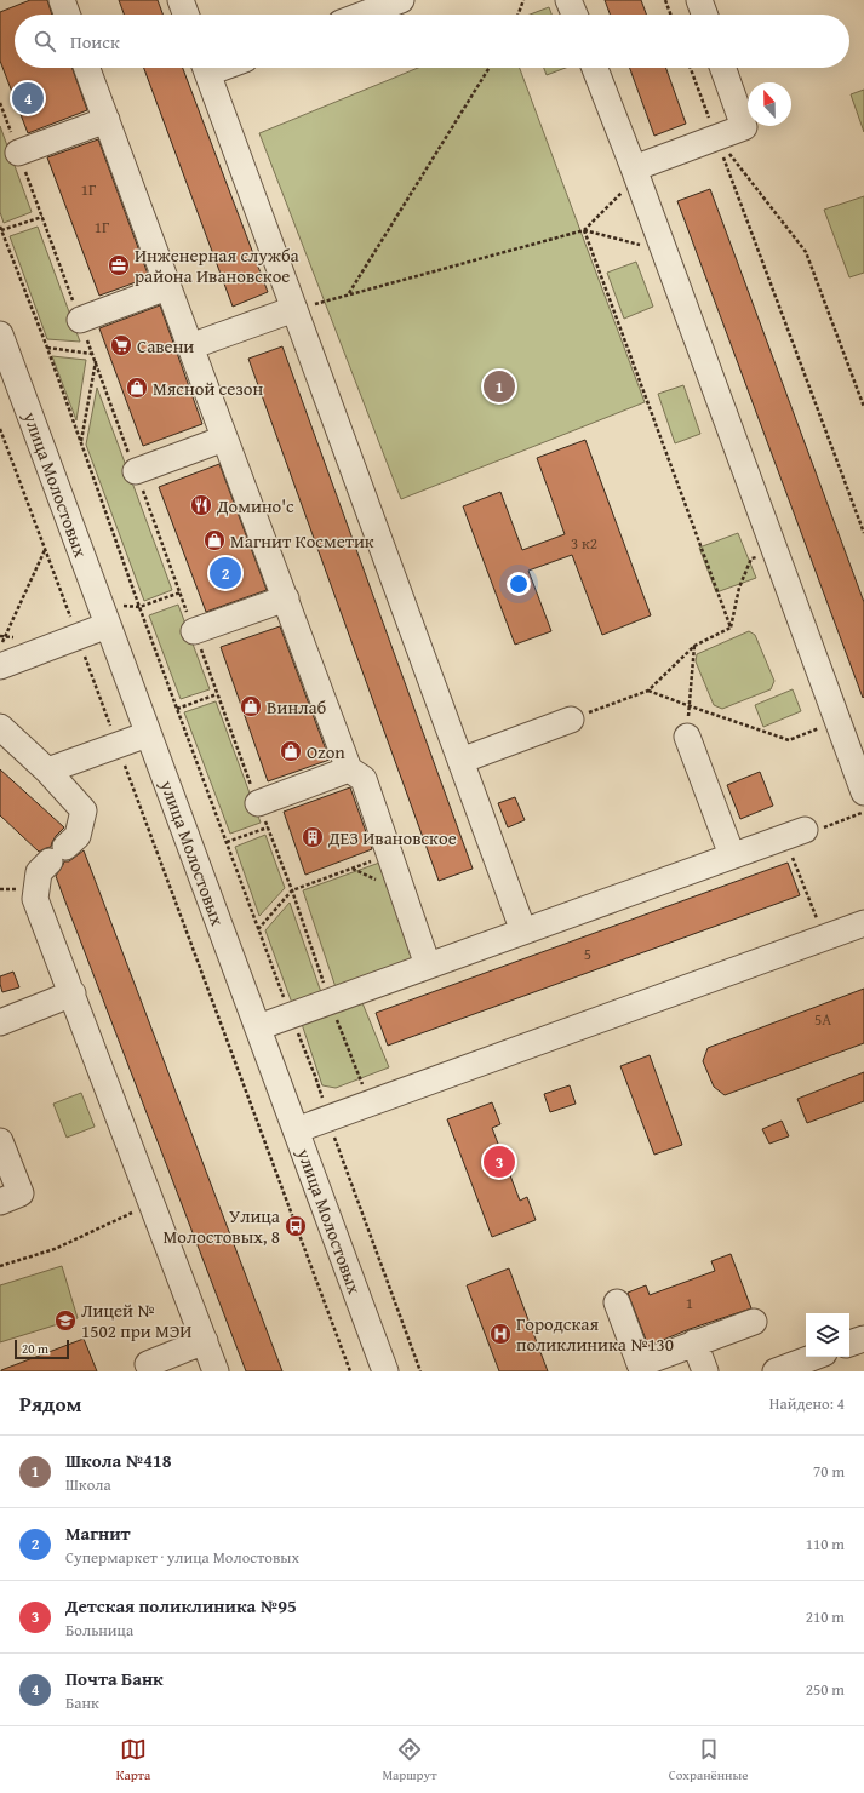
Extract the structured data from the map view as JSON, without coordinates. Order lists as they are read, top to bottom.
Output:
{
  "streets": {
    "street": ["улица Молостовых"]
  },
  "places": {
    "office": ["Инженерная служба района Ивановское"],
    "supermarket": ["Савени"],
    "shop": [
      "Мясной сезон",
      "Магнит Косметик",
      "Винлаб",
      "Ozon"
    ],
    "restaurant": ["Домино'c"],
    "building": ["ДЕЗ Ивановское"],
    "bus stop": ["Улица Молостовых, 8"],
    "school or university": ["Лицей № 1502 при МЭИ"],
    "hospital": ["Городская поликлиника №130"]
  },
  "house_numbers": [
    "1Г",
    "1Г",
    "3 к2",
    "5",
    "5А",
    "1"
  ],
  "scale_bar": "20 m",
  "north": "top",
  "page": {
    "search": "Поиск",
    "pins": [
      "4",
      "1",
      "2",
      "3"
    ],
    "scale": "20 m",
    "heading": ["Рядом", "Найдено: 4"],
    "list": [
      {
        "mark": "1",
        "name": "Школа №418",
        "note": "Школа",
        "value": "70 m"
      },
      {
        "mark": "2",
        "name": "Магнит",
        "note": "Супермаркет · улица Молостовых",
        "value": "110 m"
      },
      {
        "mark": "3",
        "name": "Детская поликлиника №95",
        "note": "Больница",
        "value": "210 m"
      },
      {
        "mark": "4",
        "name": "Почта Банк",
        "note": "Банк",
        "value": "250 m"
      }
    ],
    "nav": ["Карта", "Маршрут", "Сохранённые"]
  }
}
